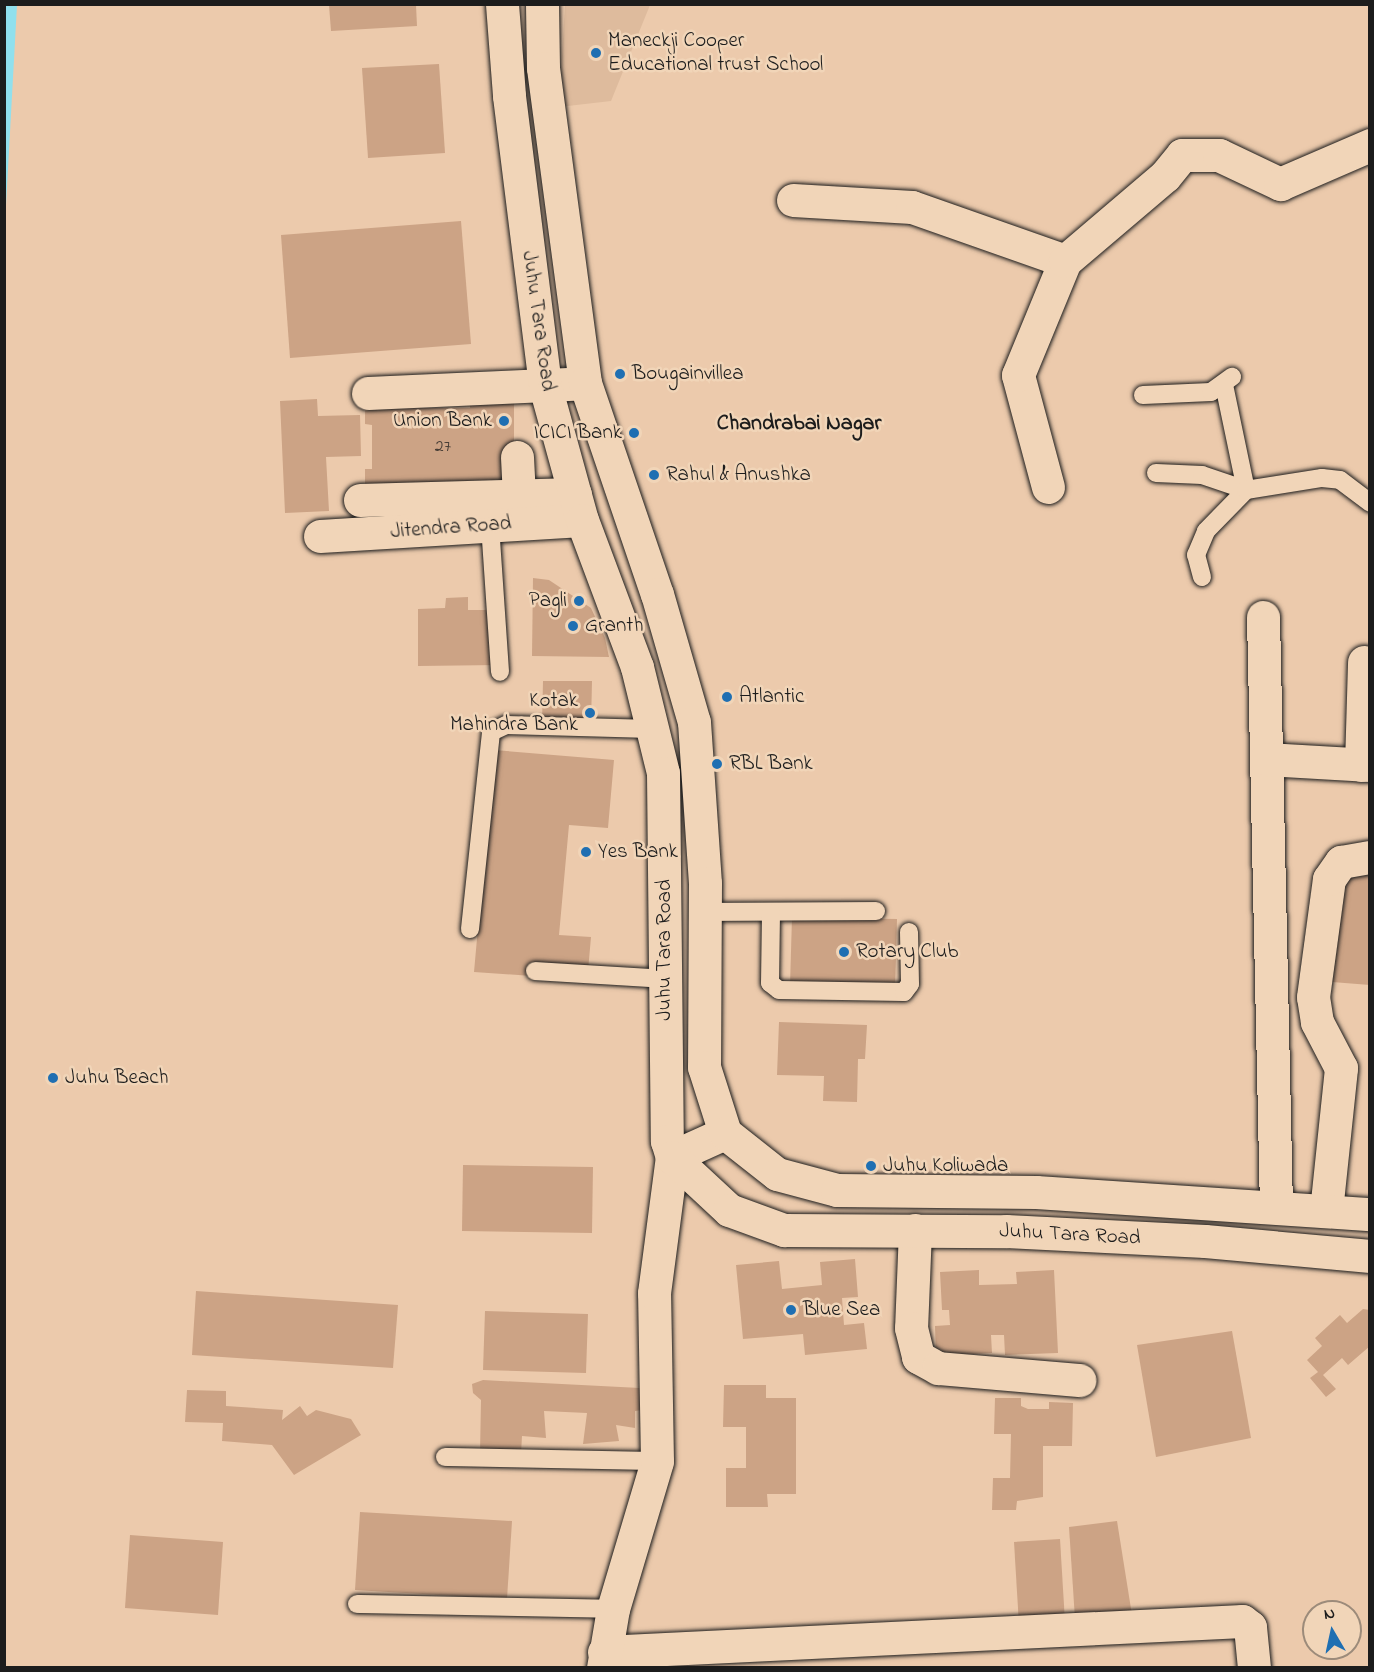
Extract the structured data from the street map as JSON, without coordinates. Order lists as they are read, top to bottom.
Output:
{
  "streets": {
    "street": ["Juhu Tara Road", "Jitendra Road"]
  },
  "crossings": [
    ["Juhu Tara Road", "Jitendra Road"]
  ],
  "districts": ["Chandrabai Nagar"],
  "places": [
    "Maneckji Cooper Educational trust School",
    "Bougainvillea",
    "Union Bank",
    "ICICI Bank",
    "Rahul & Anushka",
    "Pagli",
    "Granth",
    "Atlantic",
    "Kotak Mahindra Bank",
    "RBL Bank",
    "Yes Bank",
    "Rotary Club",
    "Juhu Beach",
    "Juhu Koliwada",
    "Blue Sea"
  ],
  "house_numbers": ["27"],
  "north": "top"
}
